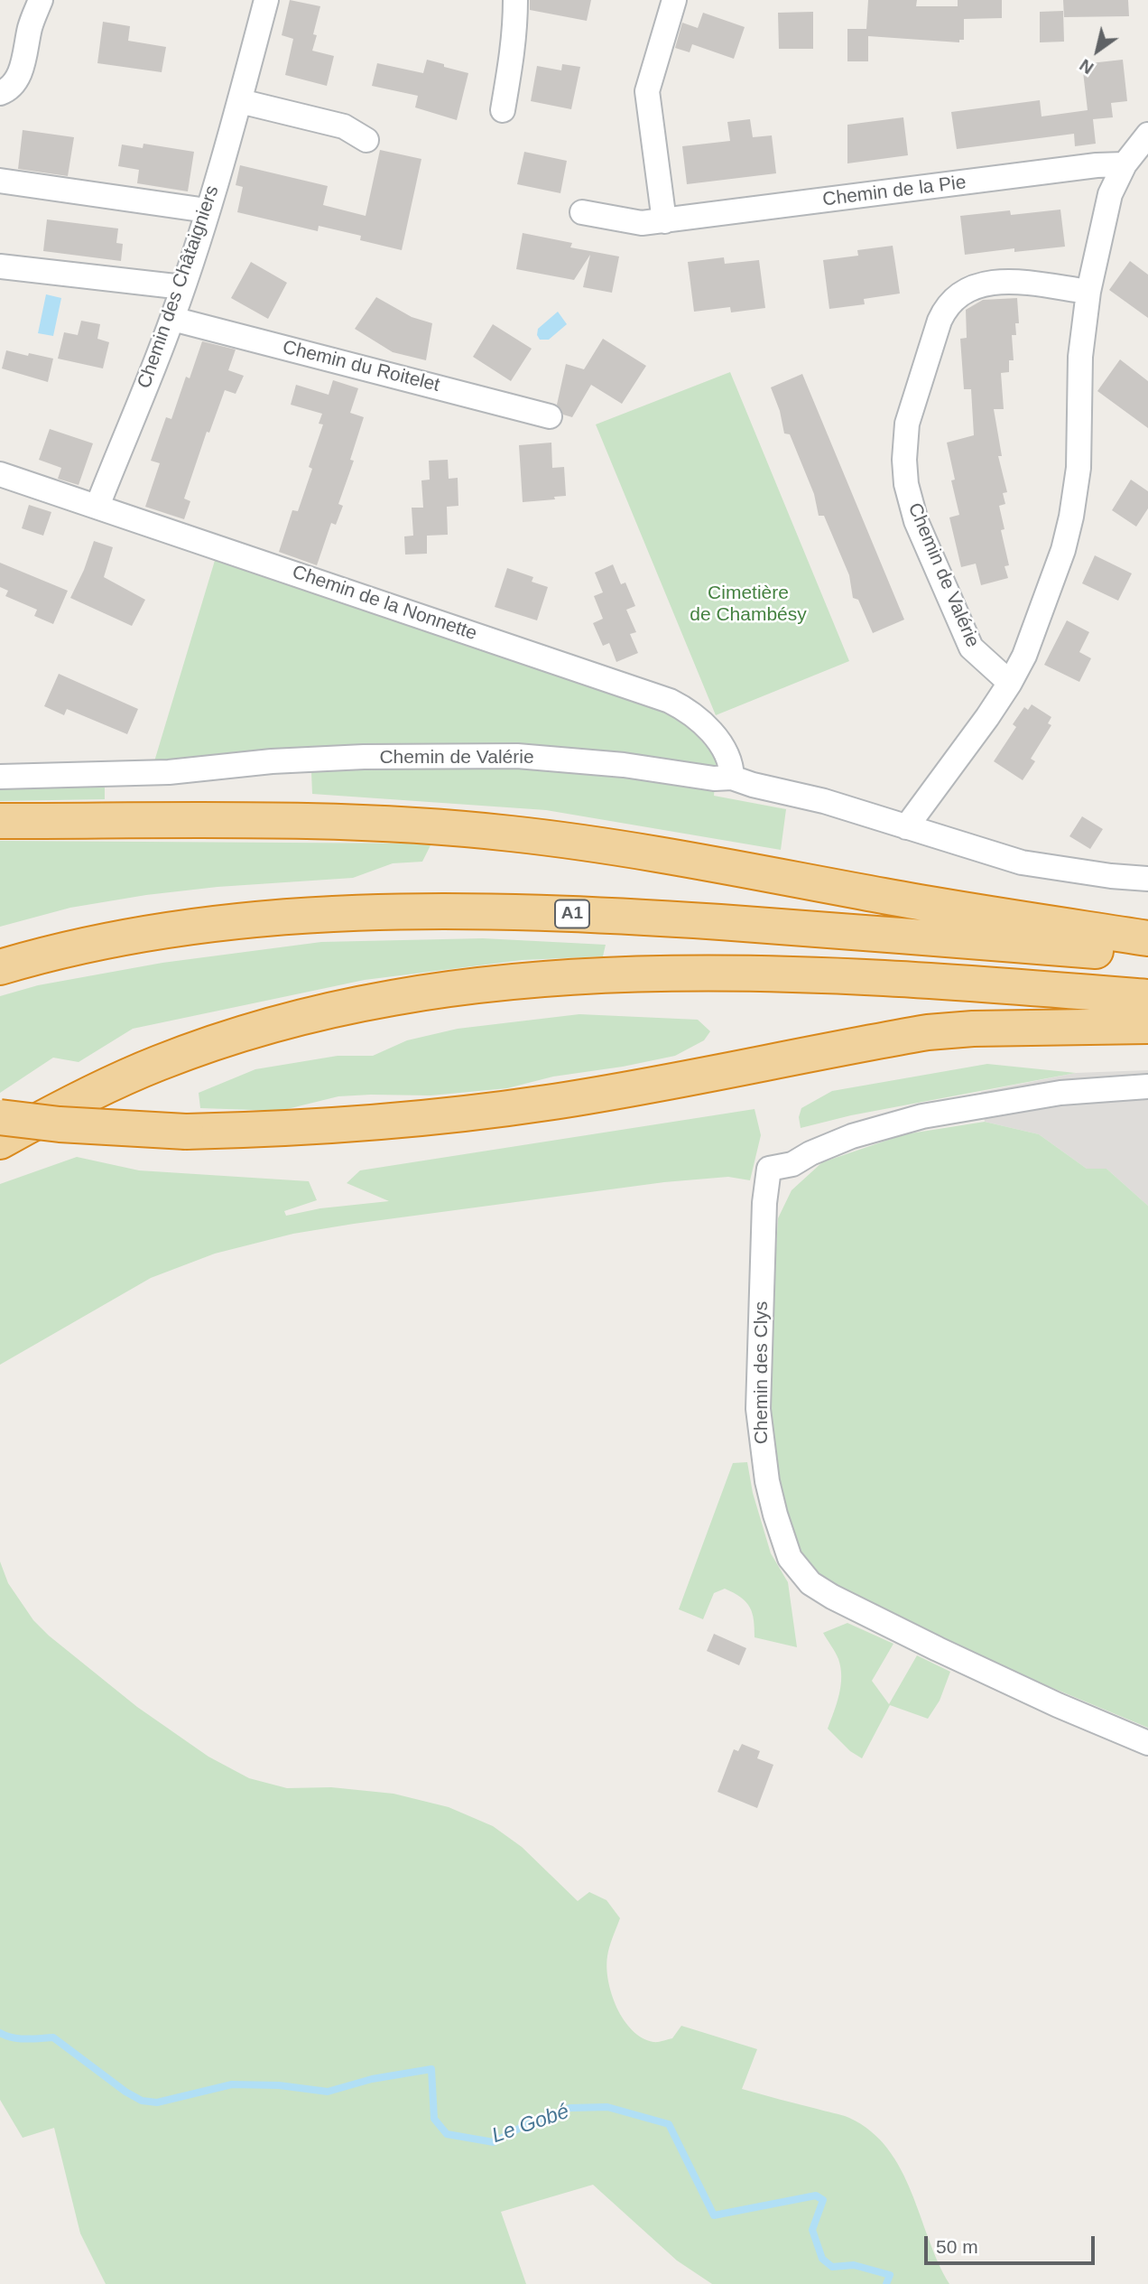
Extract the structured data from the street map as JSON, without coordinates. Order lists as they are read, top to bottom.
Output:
{
  "streets": {
    "highway": ["A1"],
    "street": [
      "Chemin de la Pie",
      "Chemin des Châtaigniers",
      "Chemin du Roitelet",
      "Chemin de Valérie",
      "Chemin de la Nonnette",
      "Chemin des Clys"
    ]
  },
  "crossings": [
    ["Chemin des Châtaigniers", "Chemin du Roitelet"],
    ["Chemin des Châtaigniers", "Chemin de la Nonnette"],
    ["Chemin de Valérie", "Chemin de la Nonnette"]
  ],
  "water": ["Le Gobé"],
  "parks": ["Cimetière de Chambésy"],
  "scale_bar": "50 m",
  "north": "bottom left"
}
